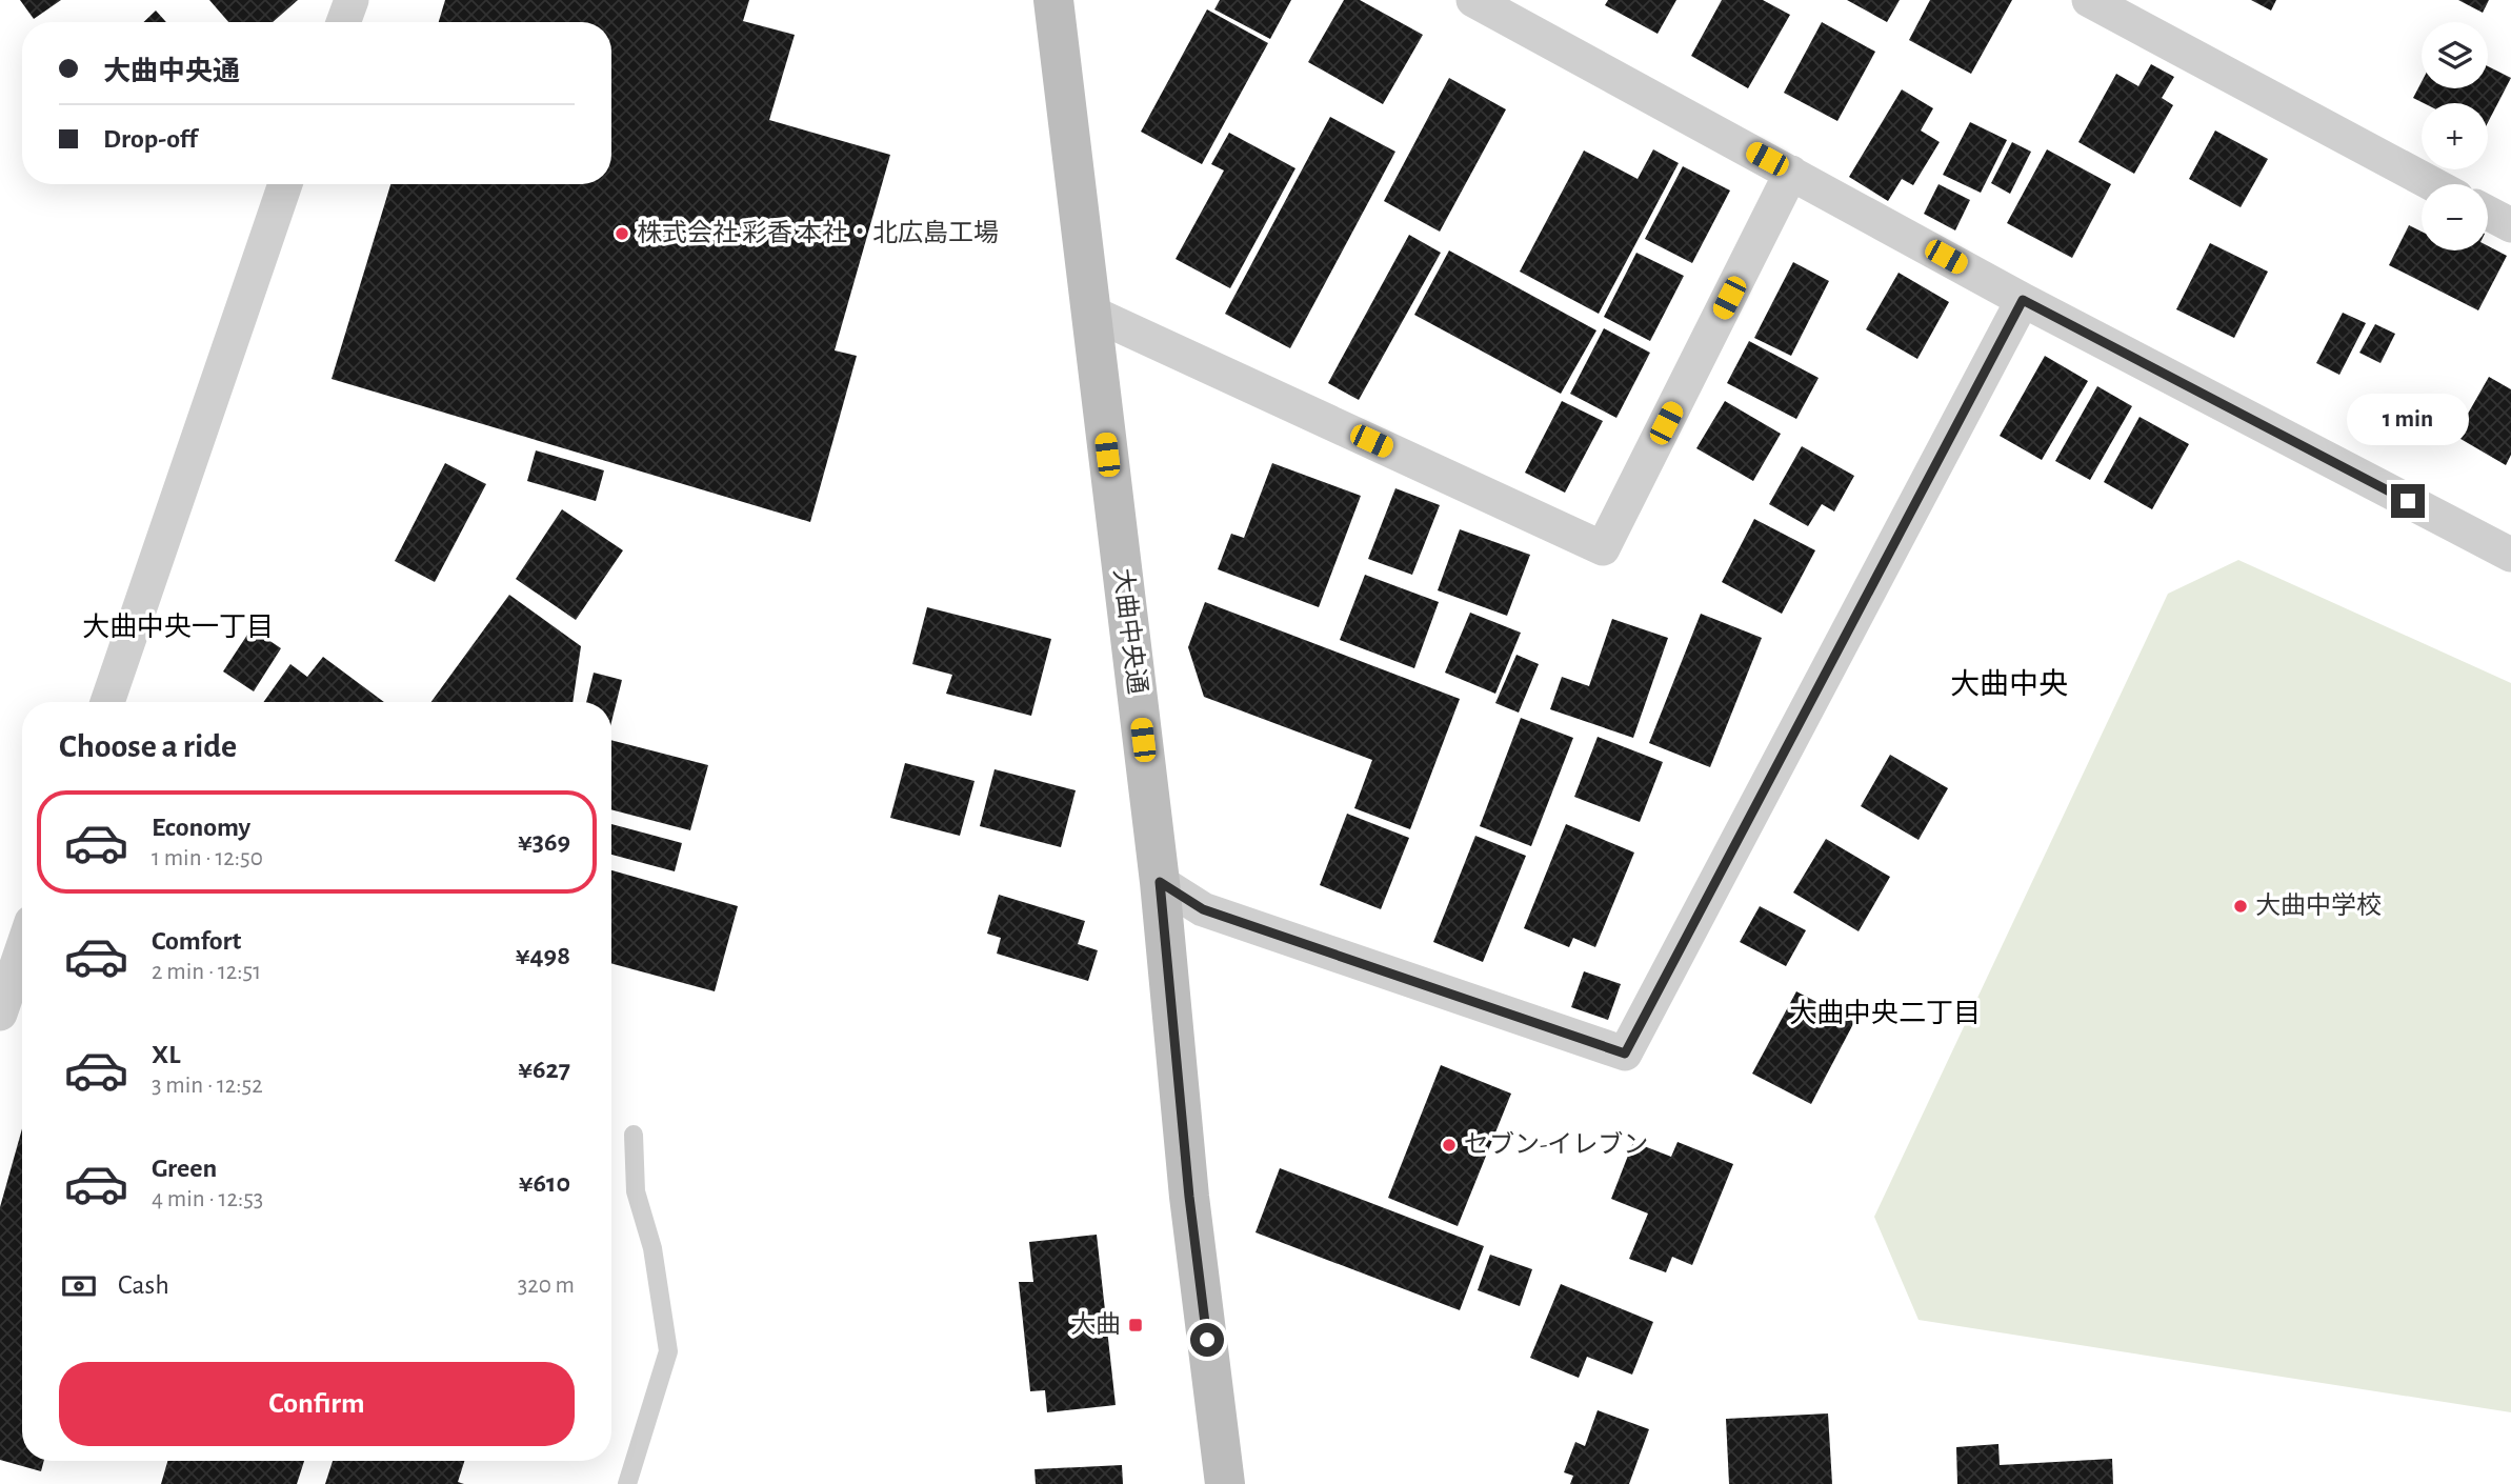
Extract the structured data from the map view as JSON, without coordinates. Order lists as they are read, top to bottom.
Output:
{
  "streets": {
    "main road": ["大曲中央通"]
  },
  "districts": ["大曲中央一丁目", "大曲中央", "大曲中央二丁目"],
  "places": {
    "other": ["株式会社 彩香 本社・北広島工場", "大曲中学校", "セブン-イレブン"],
    "transit": ["大曲"]
  },
  "page": {
    "map_buttons": ["+", "−"],
    "banner": ["大曲中央通", "Drop-off"],
    "bubble": "1 min",
    "heading": "Choose a ride",
    "list": [
      {
        "name": "Economy",
        "note": "1 min · 12:50",
        "value": "¥369"
      },
      {
        "name": "Comfort",
        "note": "2 min · 12:51",
        "value": "¥498"
      },
      {
        "name": "XL",
        "note": "3 min · 12:52",
        "value": "¥627"
      },
      {
        "name": "Green",
        "note": "4 min · 12:53",
        "value": "¥610"
      }
    ],
    "pay": ["Cash", "320 m"],
    "buttons": "Confirm"
  }
}
